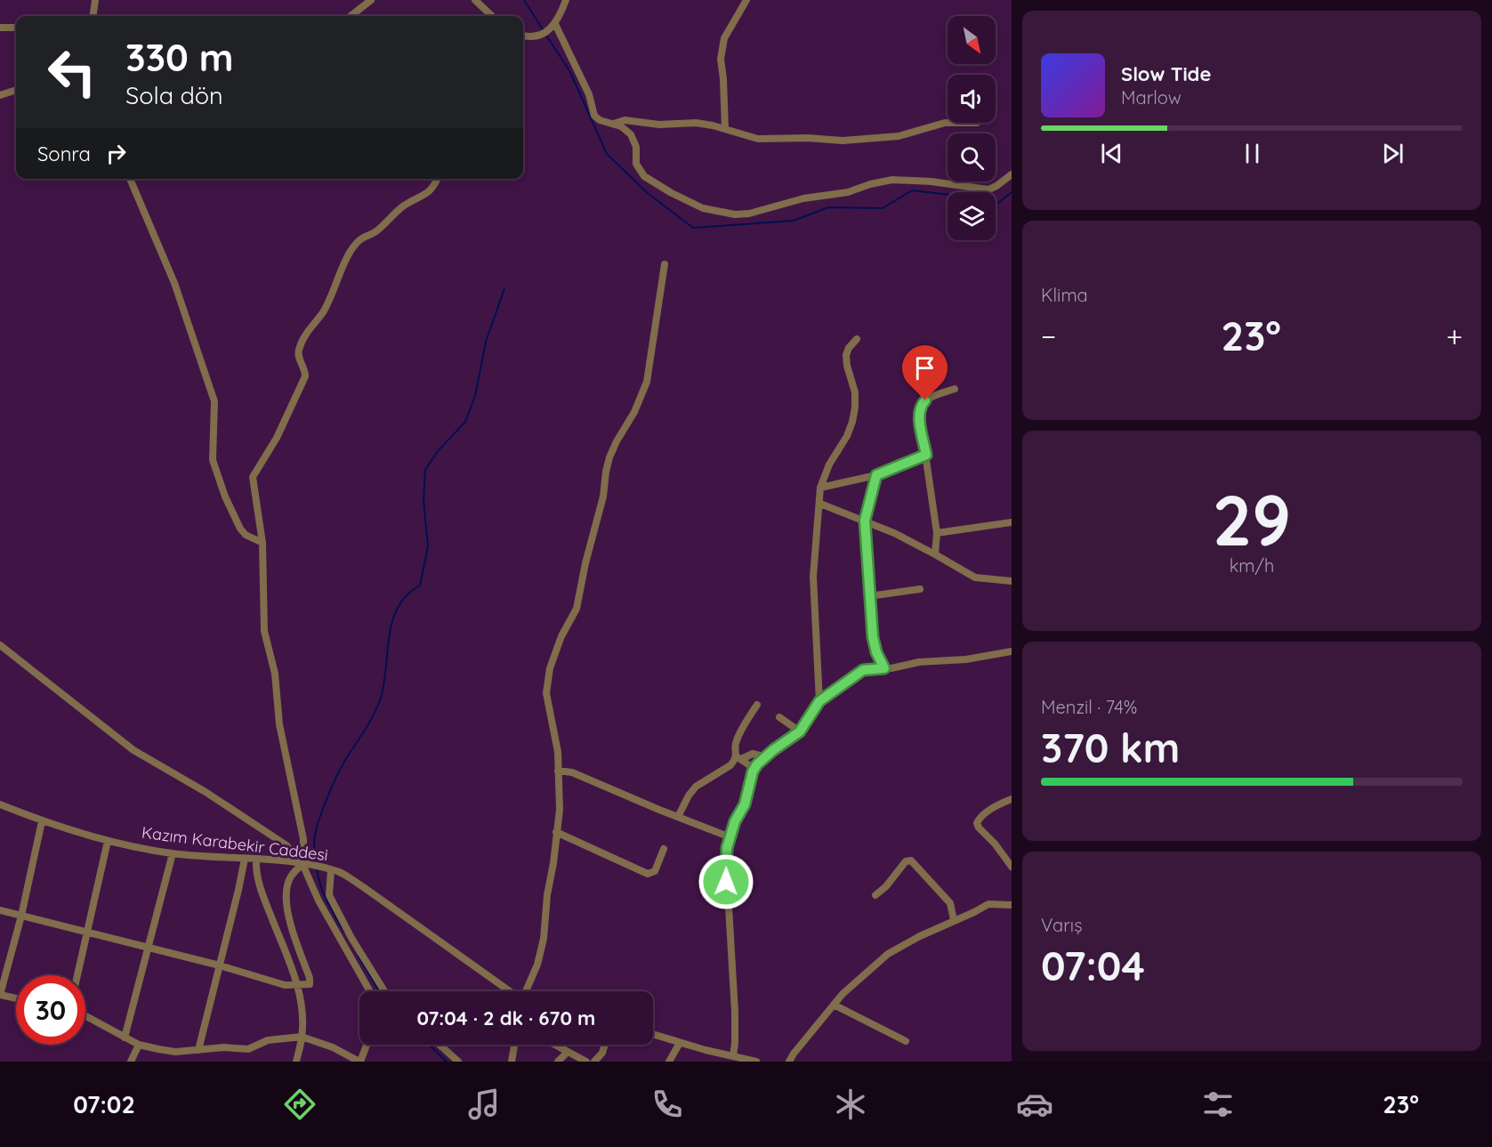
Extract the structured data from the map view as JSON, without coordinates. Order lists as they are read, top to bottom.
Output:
{
  "streets": {
    "street": ["Kazım Karabekir Caddesi"]
  },
  "north": "bottom right",
  "page": {
    "turn": ["330 m", "Sola dön"],
    "song": ["Slow Tide", "Marlow"],
    "then": "Sonra",
    "tile": [
      "Klima",
      ["29", "km/h"],
      ["Menzil · 74%", "370 km"],
      ["Varış", "07:04"]
    ],
    "heat": ["−", "23°", "+"],
    "limit": "30",
    "trip": "07:04 · 2 dk · 670 m",
    "tabs": ["07:02", "23°"]
  }
}
